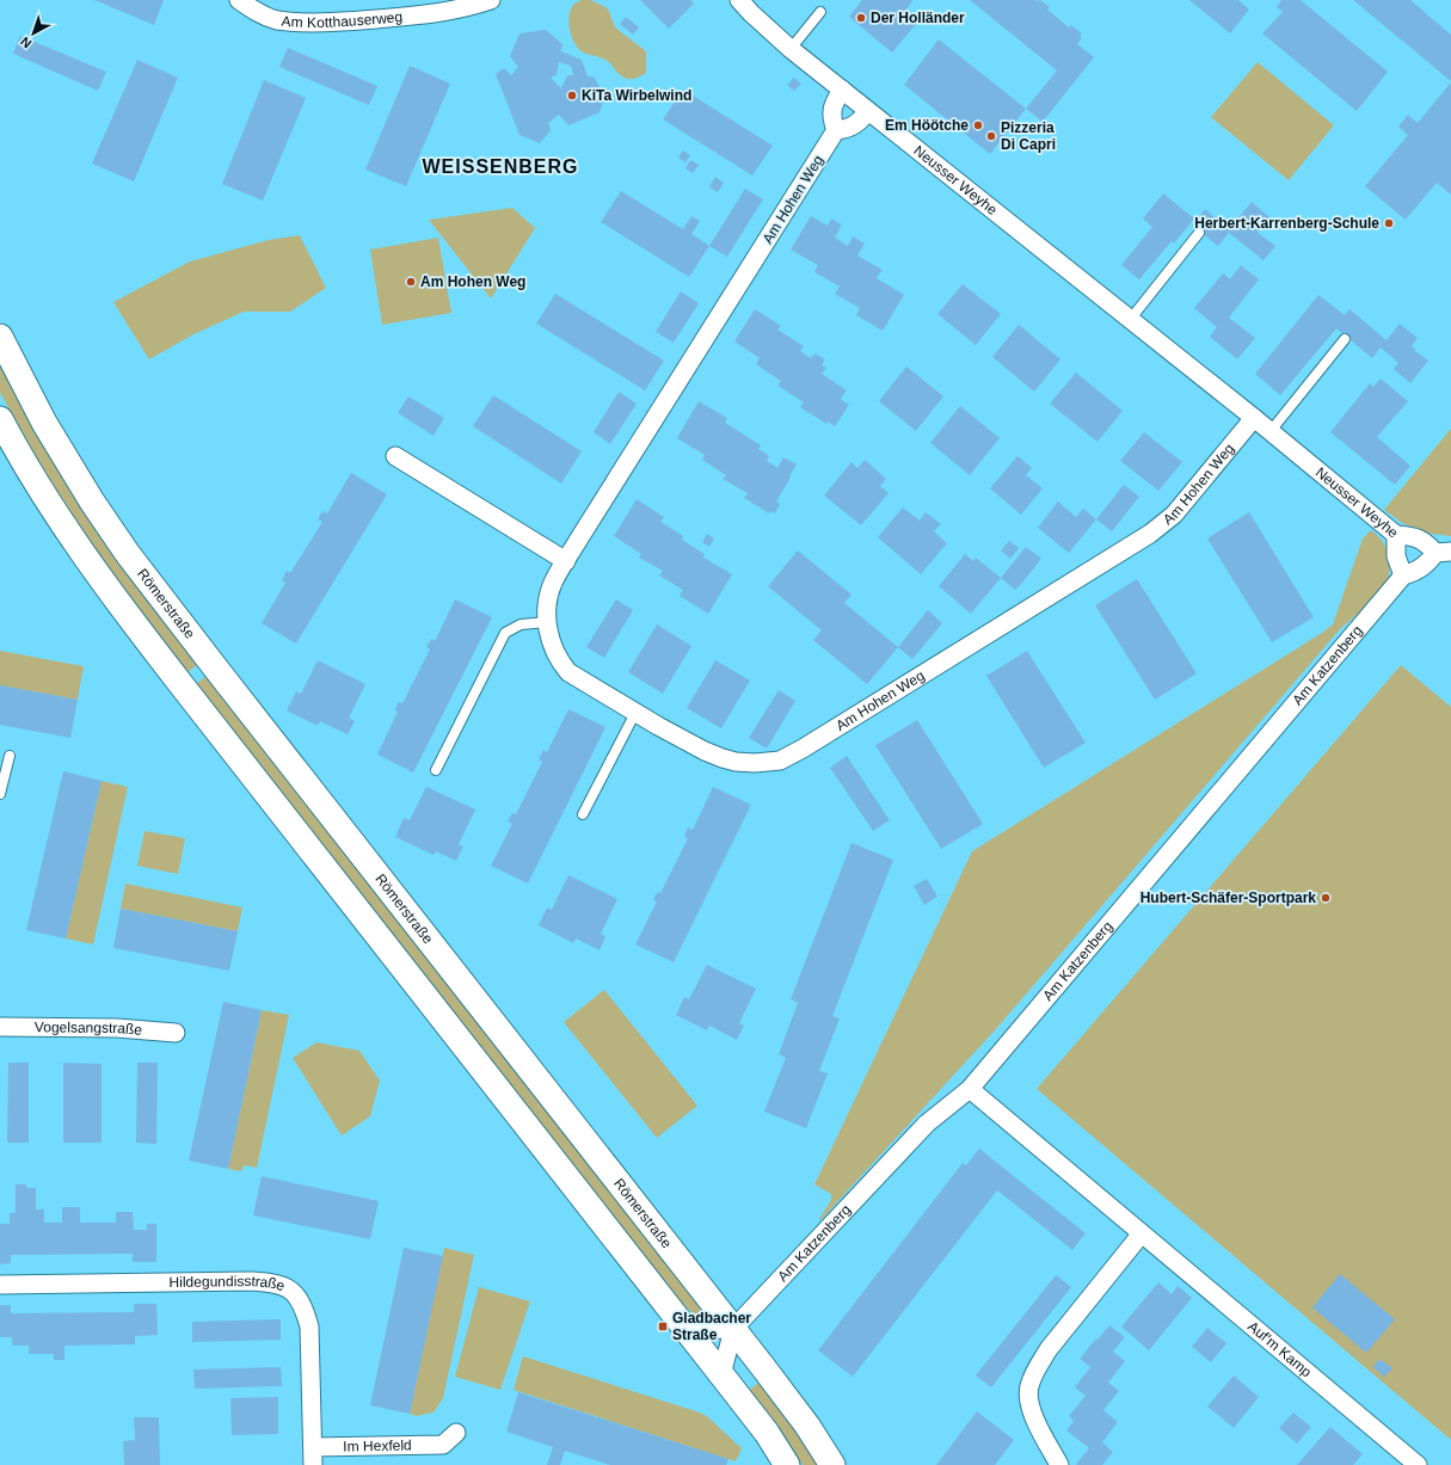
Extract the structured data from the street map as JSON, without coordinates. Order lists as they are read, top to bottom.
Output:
{
  "streets": {
    "main road": ["Römerstraße"],
    "street": [
      "Am Kotthauserweg",
      "Neusser Weyhe",
      "Am Hohen Weg",
      "Am Katzenberg",
      "Vogelsangstraße",
      "Hildegundisstraße",
      "Auf'm Kamp",
      "Im Hexfeld"
    ]
  },
  "crossings": [
    ["Neusser Weyhe", "Am Hohen Weg"],
    ["Neusser Weyhe", "Am Katzenberg"],
    ["Römerstraße", "Am Katzenberg"],
    ["Am Katzenberg", "Auf'm Kamp"],
    ["Hildegundisstraße", "Im Hexfeld"]
  ],
  "districts": ["WEISSENBERG"],
  "places": {
    "other": [
      "Der Holländer",
      "KiTa Wirbelwind",
      "Em Höötche",
      "Pizzeria Di Capri",
      "Herbert-Karrenberg-Schule",
      "Am Hohen Weg",
      "Hubert-Schäfer-Sportpark"
    ],
    "transit": ["Gladbacher Straße"]
  },
  "north": "bottom left"
}
